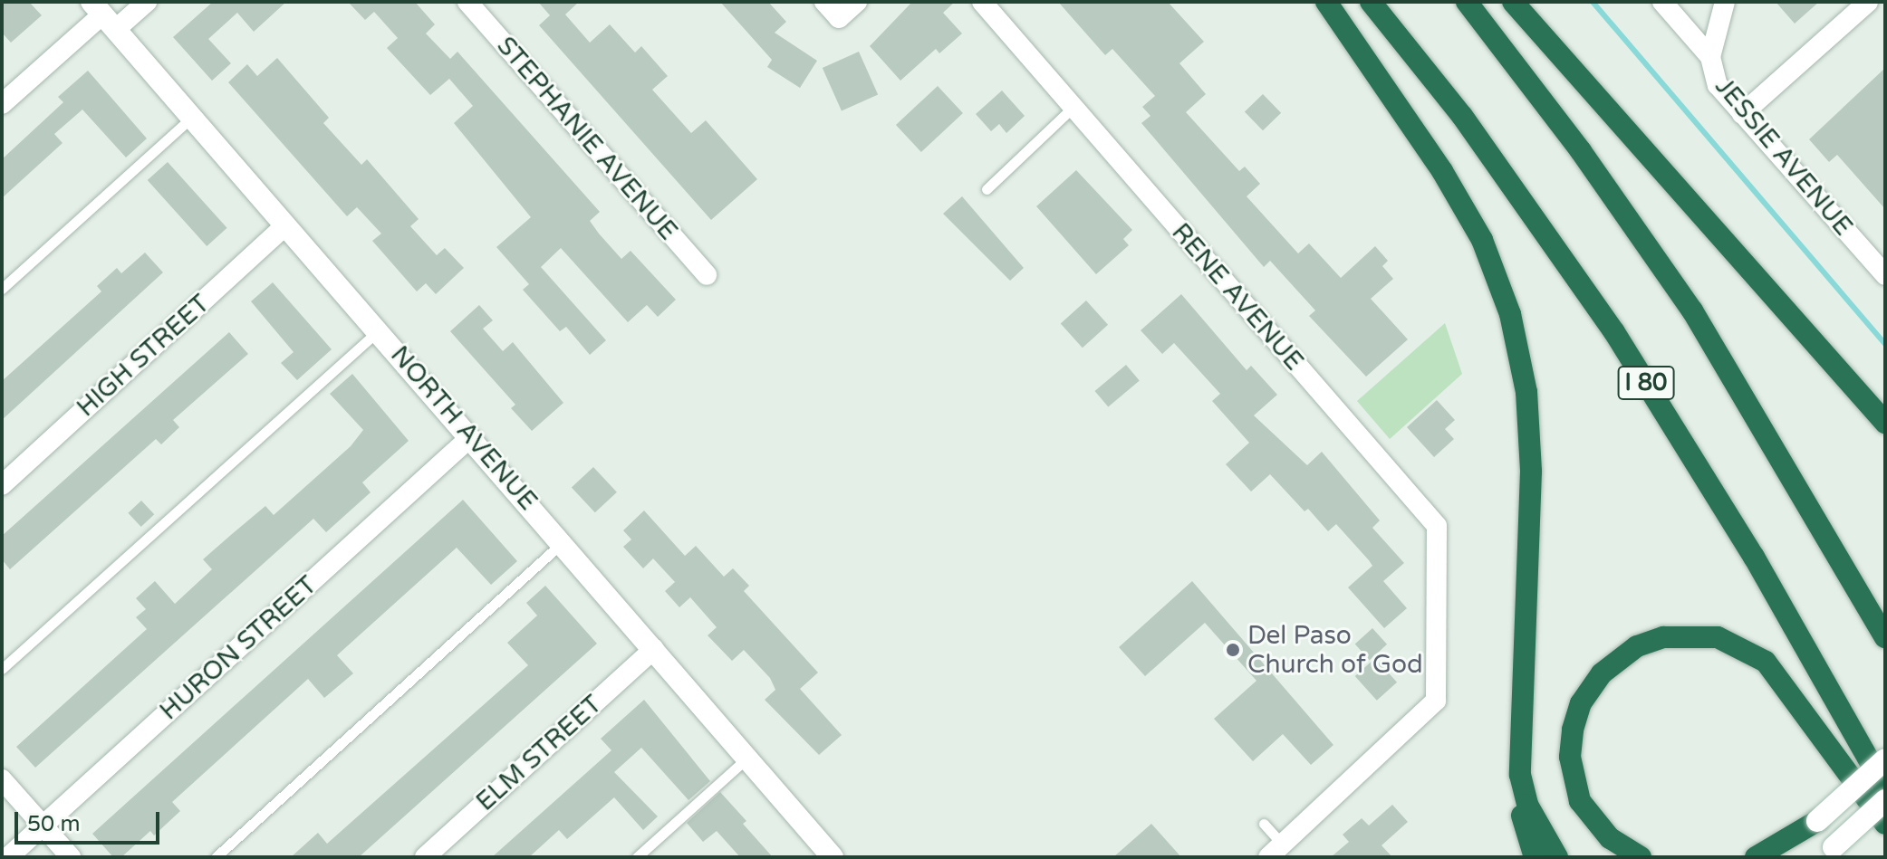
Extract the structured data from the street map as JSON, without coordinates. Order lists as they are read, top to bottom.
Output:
{
  "streets": {
    "highway": ["I 80"],
    "street": [
      "STEPHANIE AVENUE",
      "JESSIE AVENUE",
      "RENE AVENUE",
      "HIGH STREET",
      "NORTH AVENUE",
      "HURON STREET",
      "ELM STREET"
    ]
  },
  "crossings": [
    ["HIGH STREET", "NORTH AVENUE"],
    ["NORTH AVENUE", "HURON STREET"],
    ["NORTH AVENUE", "ELM STREET"]
  ],
  "places": ["Del Paso Church of God"],
  "scale_bar": "50 m"
}
